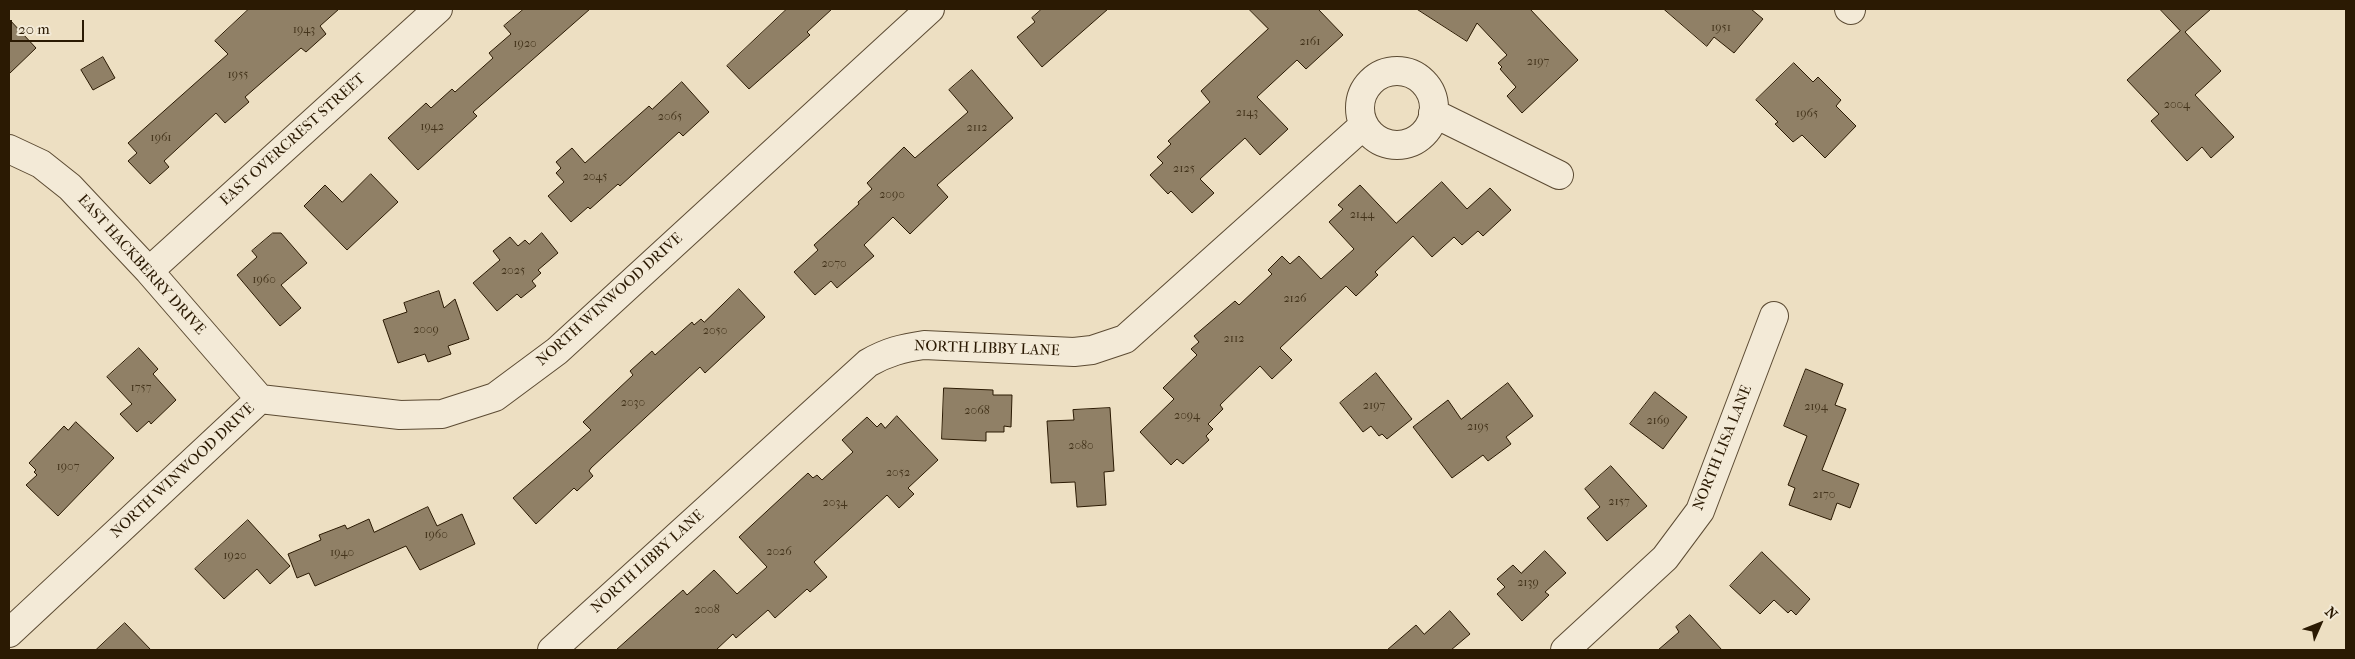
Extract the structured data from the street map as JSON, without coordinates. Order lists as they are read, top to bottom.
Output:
{
  "streets": {
    "street": [
      "EAST OVERCREST STREET",
      "EAST HACKBERRY DRIVE",
      "NORTH WINWOOD DRIVE",
      "NORTH LIBBY LANE",
      "NORTH LISA LANE"
    ]
  },
  "crossings": [
    ["EAST OVERCREST STREET", "EAST HACKBERRY DRIVE"],
    ["EAST HACKBERRY DRIVE", "NORTH WINWOOD DRIVE"]
  ],
  "house_numbers": [
    "1951",
    "1943",
    "2161",
    "1920",
    "2197",
    "1955",
    "2004",
    "2143",
    "1965",
    "2065",
    "1942",
    "2112",
    "1961",
    "2125",
    "2045",
    "2090",
    "2144",
    "2070",
    "2025",
    "1960",
    "2126",
    "2009",
    "2050",
    "2112",
    "1757",
    "2030",
    "2197",
    "2194",
    "2068",
    "2094",
    "2169",
    "2195",
    "2080",
    "1907",
    "2052",
    "2170",
    "2157",
    "2034",
    "1960",
    "2026",
    "1940",
    "1920",
    "2139",
    "2008"
  ],
  "scale_bar": "20 m",
  "north": "top right"
}
